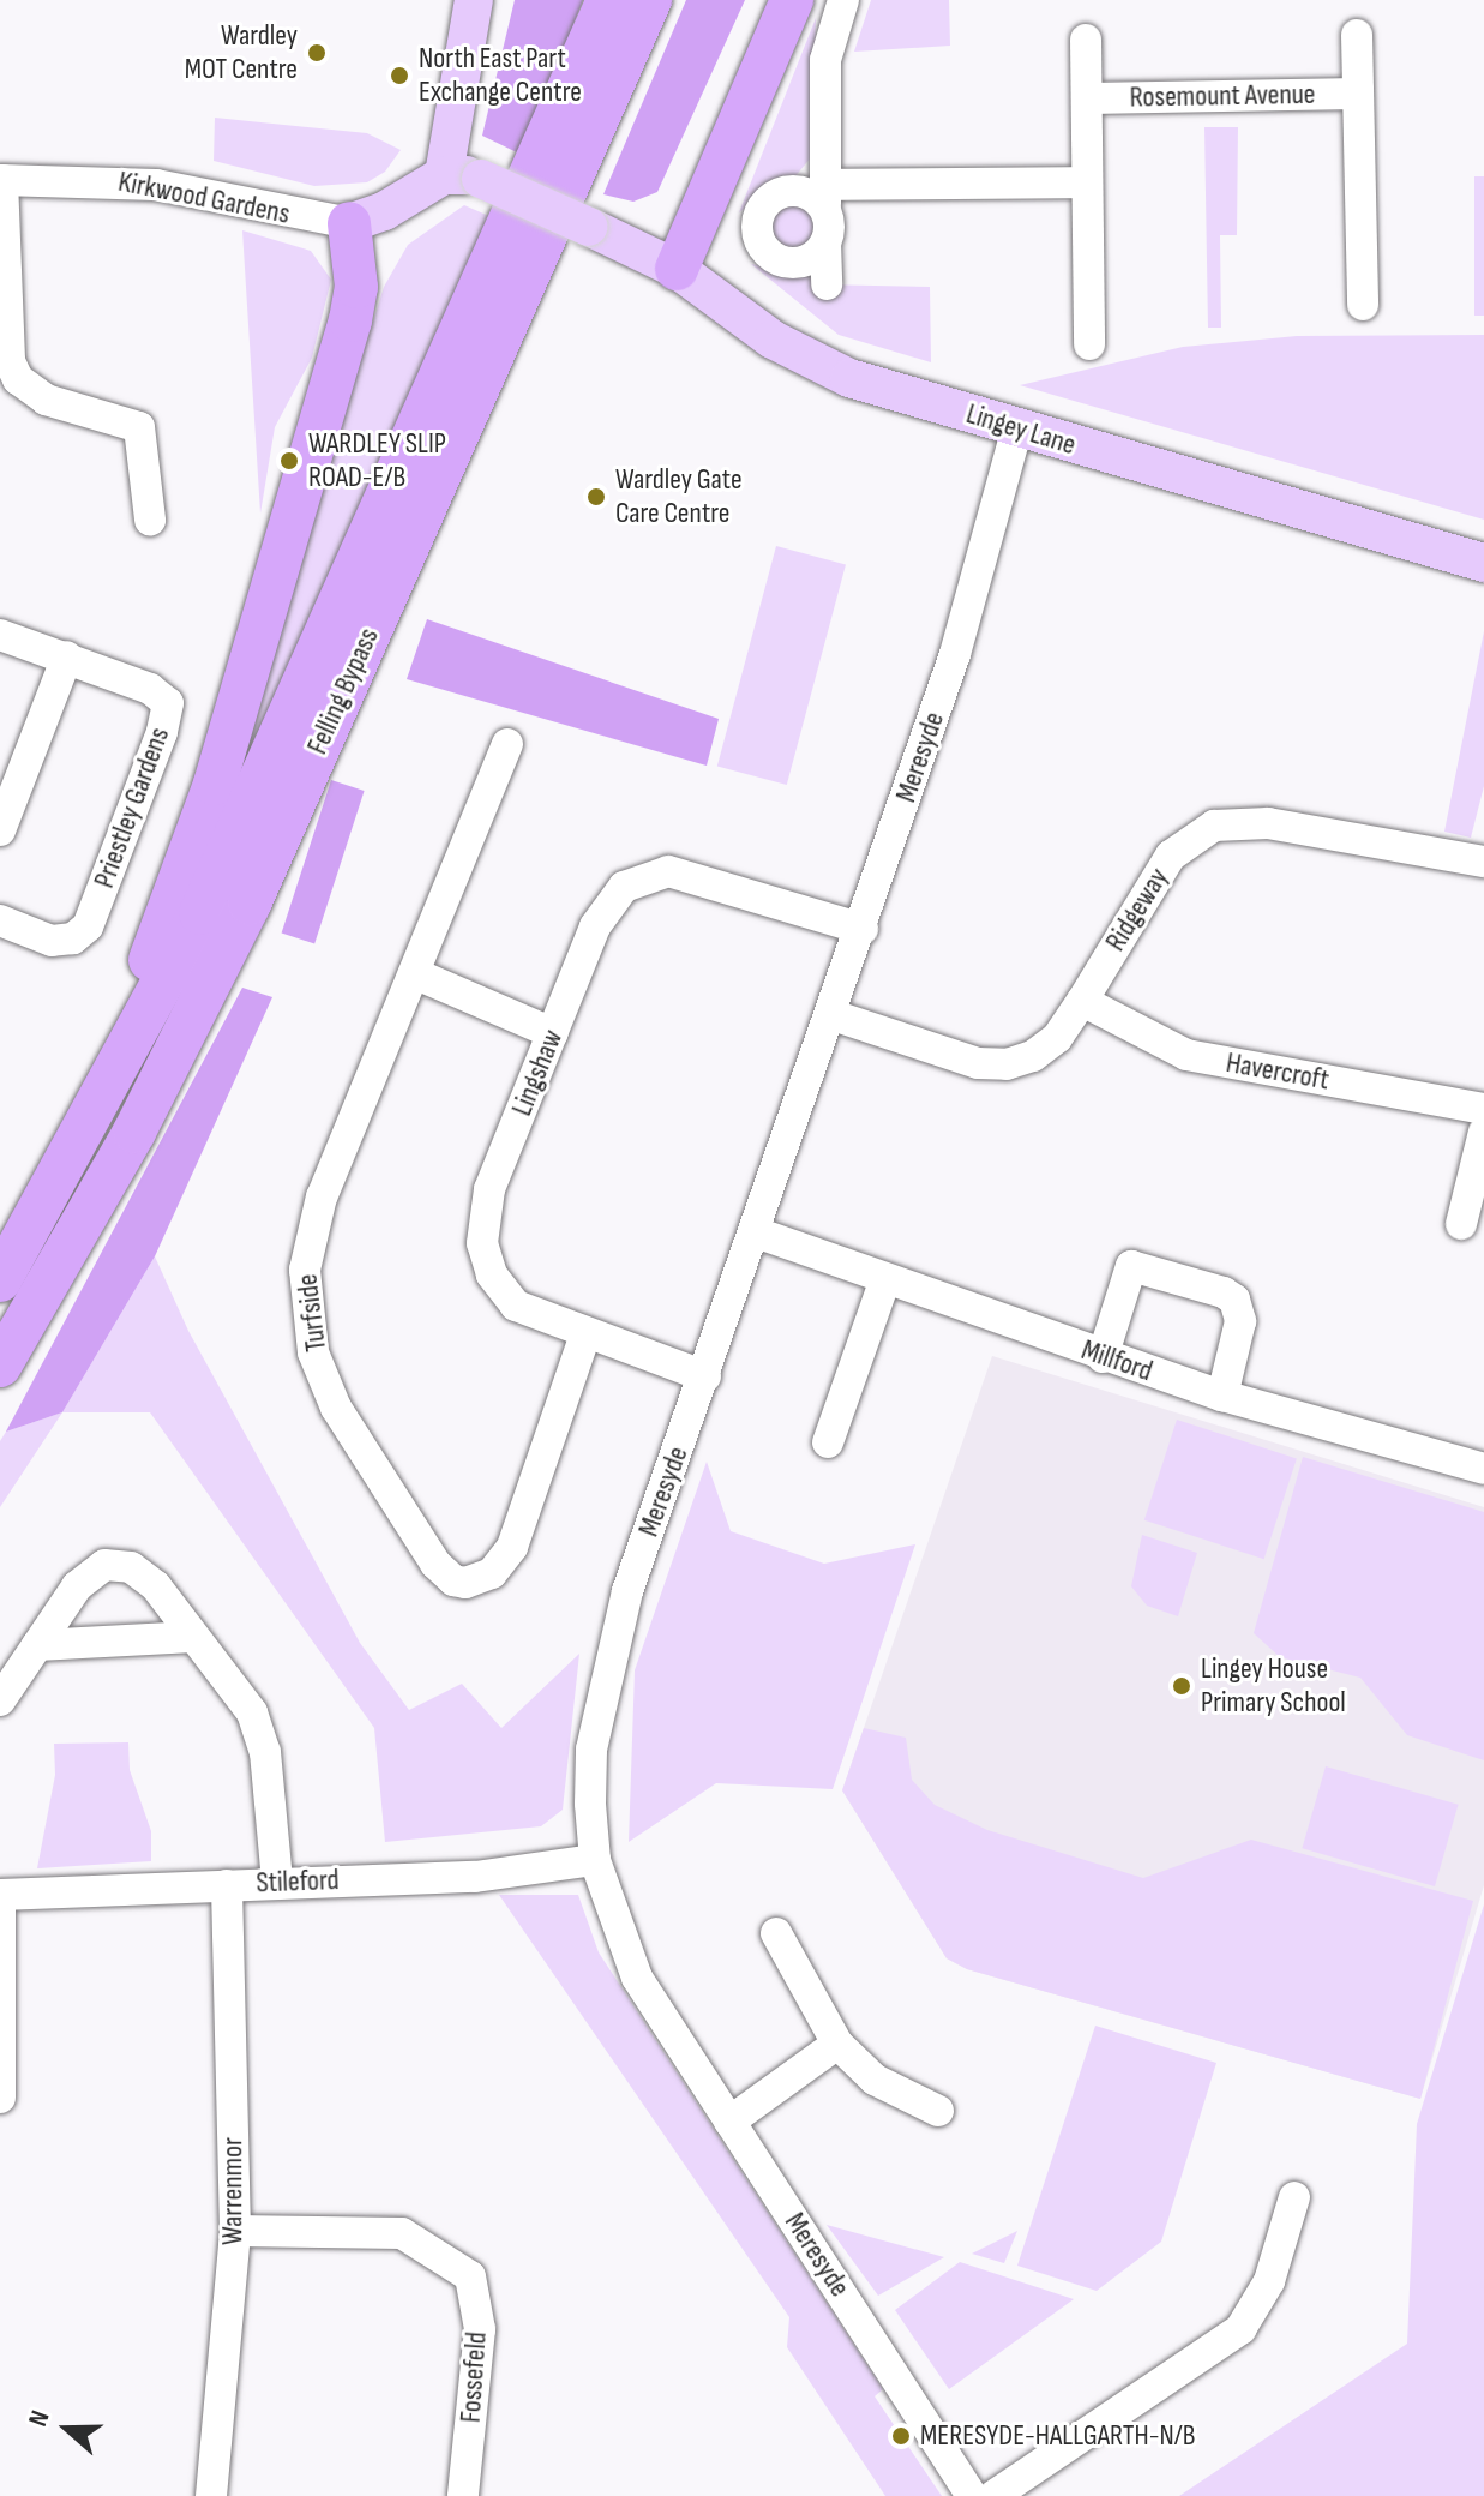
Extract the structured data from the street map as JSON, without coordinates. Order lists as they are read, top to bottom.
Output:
{
  "streets": {
    "highway": ["Felling Bypass"],
    "main road": ["Lingey Lane"],
    "street": [
      "Rosemount Avenue",
      "Kirkwood Gardens",
      "Meresyde",
      "Priestley Gardens",
      "Ridgeway",
      "Havercroft",
      "Lingshaw",
      "Turfside",
      "Millford",
      "Stileford",
      "Warrenmor",
      "Fossefeld"
    ]
  },
  "crossings": [
    ["Lingey Lane", "Meresyde"],
    ["Meresyde", "Ridgeway"],
    ["Meresyde", "Lingshaw"],
    ["Meresyde", "Millford"],
    ["Meresyde", "Stileford"],
    ["Ridgeway", "Havercroft"],
    ["Lingshaw", "Turfside"],
    ["Stileford", "Warrenmor"],
    ["Warrenmor", "Fossefeld"]
  ],
  "places": [
    "Wardley MOT Centre",
    "North East Part Exchange Centre",
    "WARDLEY SLIP ROAD-E/B",
    "Wardley Gate Care Centre",
    "Lingey House Primary School",
    "MERESYDE-HALLGARTH-N/B"
  ],
  "north": "left"
}
